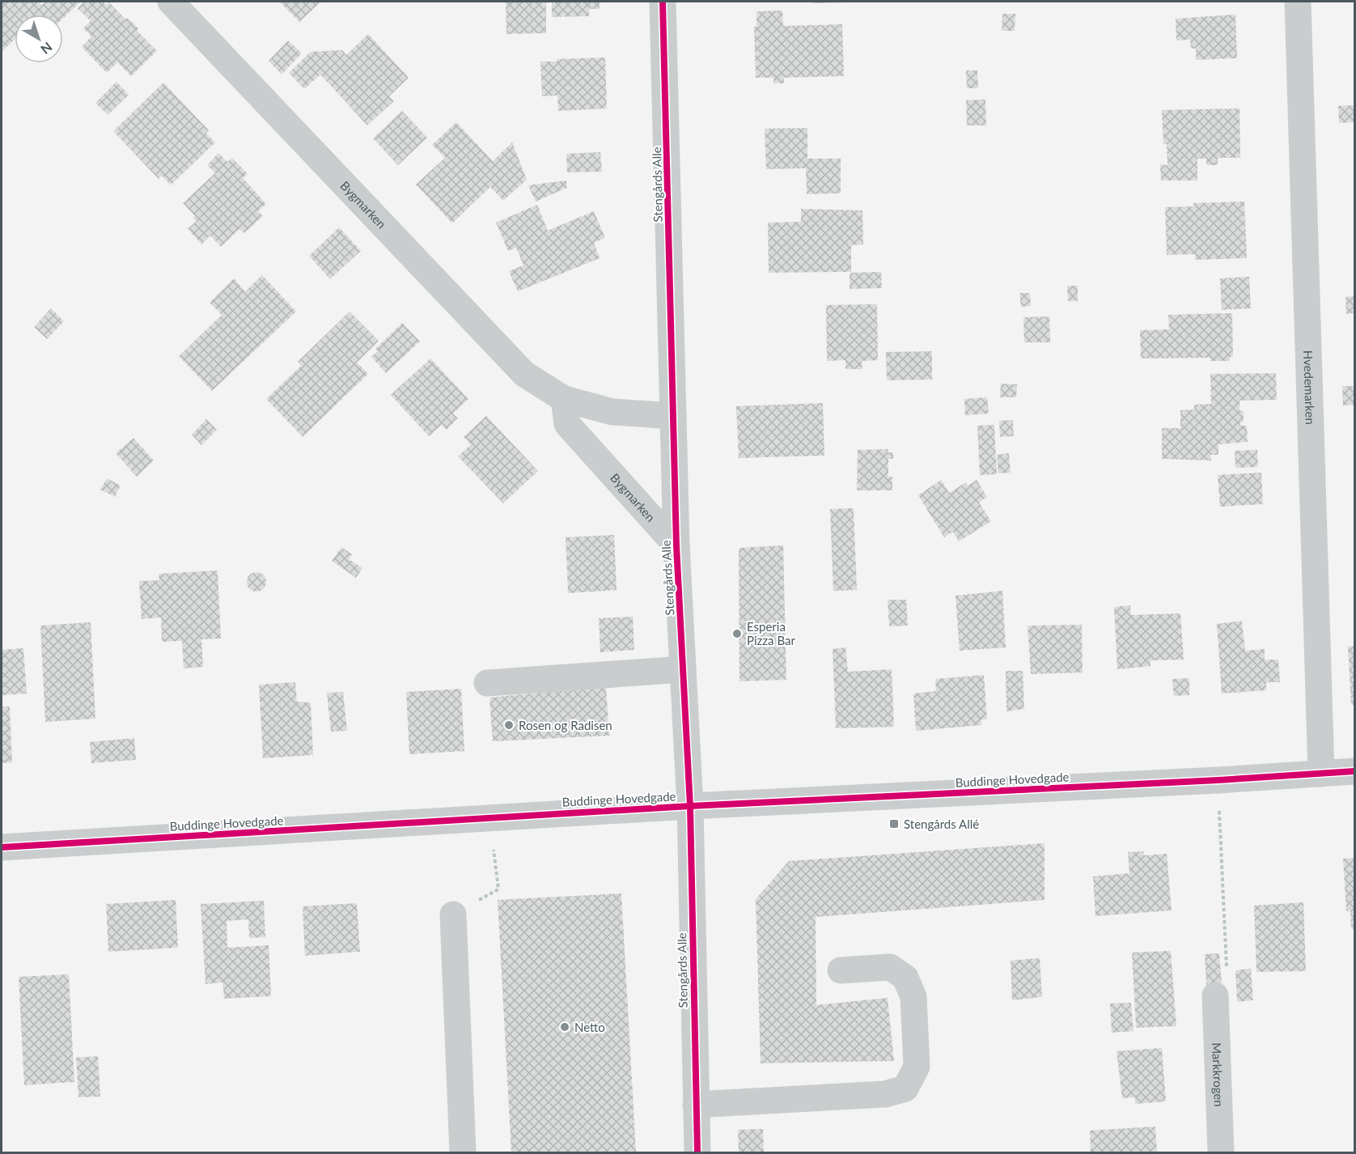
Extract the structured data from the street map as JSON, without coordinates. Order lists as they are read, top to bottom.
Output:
{
  "streets": {
    "street": [
      "Stengårds Alle",
      "Bygmarken",
      "Hvedemarken",
      "Buddinge Hovedgade",
      "Markkrogen"
    ]
  },
  "crossings": [
    ["Stengårds Alle", "Bygmarken"],
    ["Stengårds Alle", "Buddinge Hovedgade"],
    ["Hvedemarken", "Buddinge Hovedgade"]
  ],
  "places": {
    "other": ["Esperia Pizza Bar", "Rosen og Radisen", "Netto"],
    "transit": ["Stengårds Allé"]
  },
  "north": "bottom right"
}
